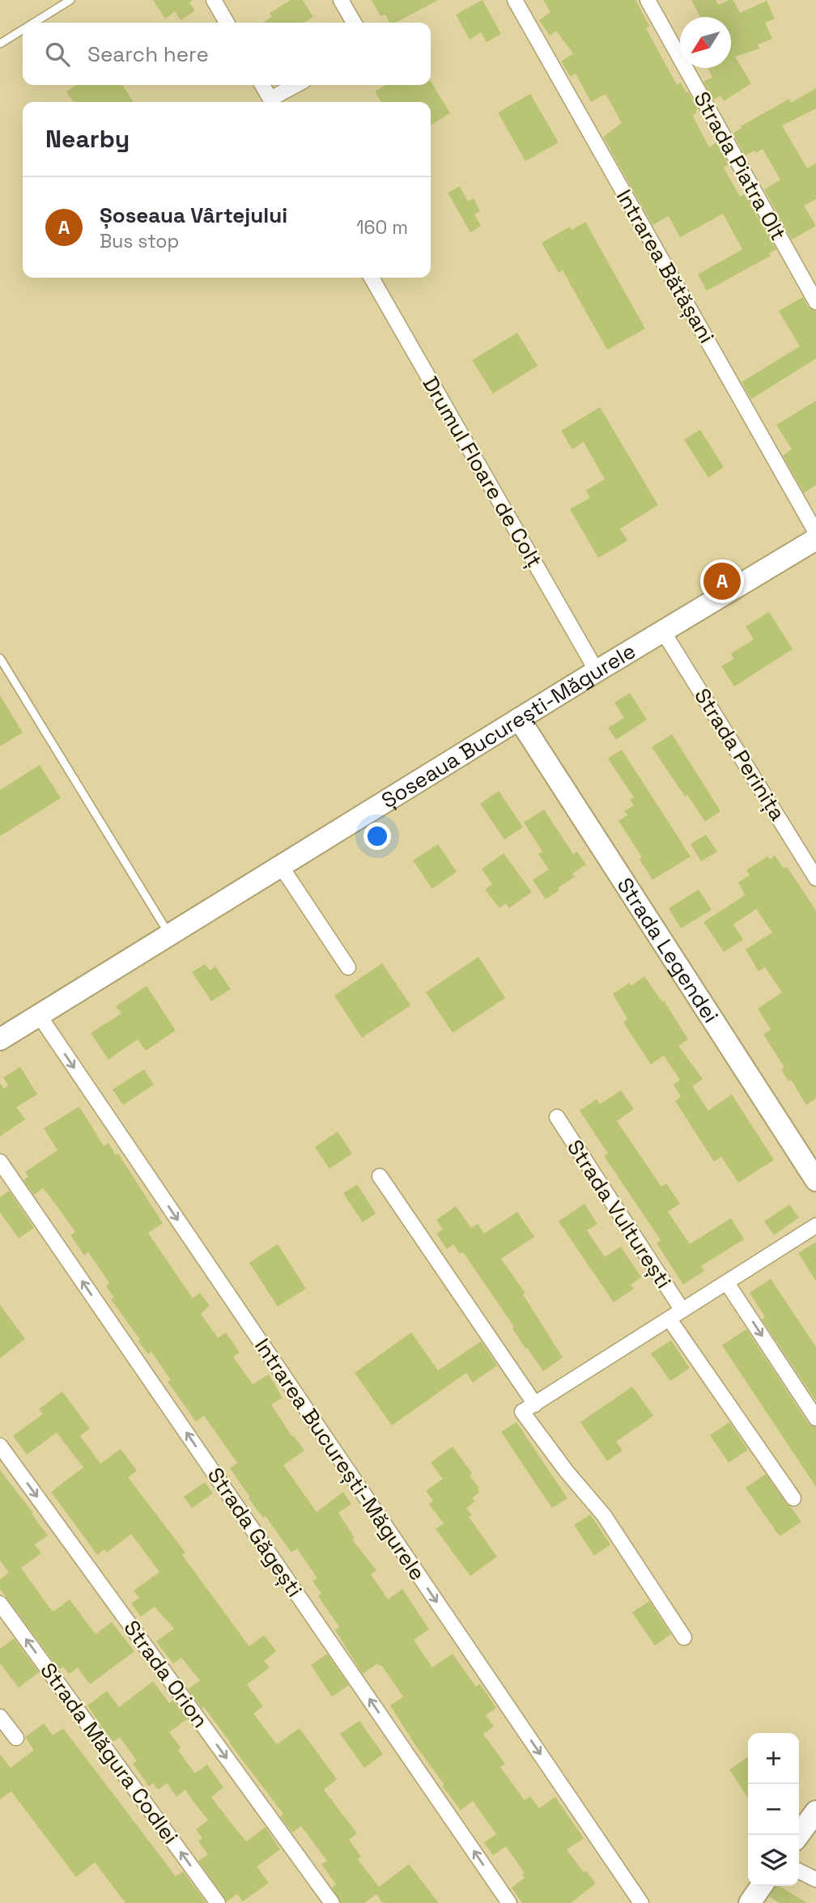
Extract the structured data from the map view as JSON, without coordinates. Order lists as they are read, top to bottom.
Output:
{
  "streets": {
    "main road": ["Șoseaua București-Măgurele", "Strada Legendei"],
    "street": [
      "Strada Piatra Olt",
      "Intrarea Bătășani",
      "Drumul Floare de Colț",
      "Strada Perinița",
      "Strada Vulturești",
      "Intrarea București-Măgurele",
      "Strada Găgești",
      "Strada Orion",
      "Strada Măgura Codlei"
    ]
  },
  "crossings": [
    ["Drumul Floare de Colț", "Șoseaua București-Măgurele"],
    ["Șoseaua București-Măgurele", "Strada Perinița"],
    ["Șoseaua București-Măgurele", "Strada Legendei"],
    ["Șoseaua București-Măgurele", "Intrarea București-Măgurele"]
  ],
  "one_way": [
    "Intrarea București-Măgurele",
    "Strada Găgești",
    "Strada Orion",
    "Strada Măgura Codlei"
  ],
  "north": "bottom left",
  "page": {
    "search": "Search here",
    "heading": "Nearby",
    "list": [
      {
        "mark": "A",
        "name": "Șoseaua Vârtejului",
        "note": "Bus stop",
        "value": "160 m"
      }
    ],
    "pins": "A",
    "map_buttons": ["+", "−"]
  }
}
